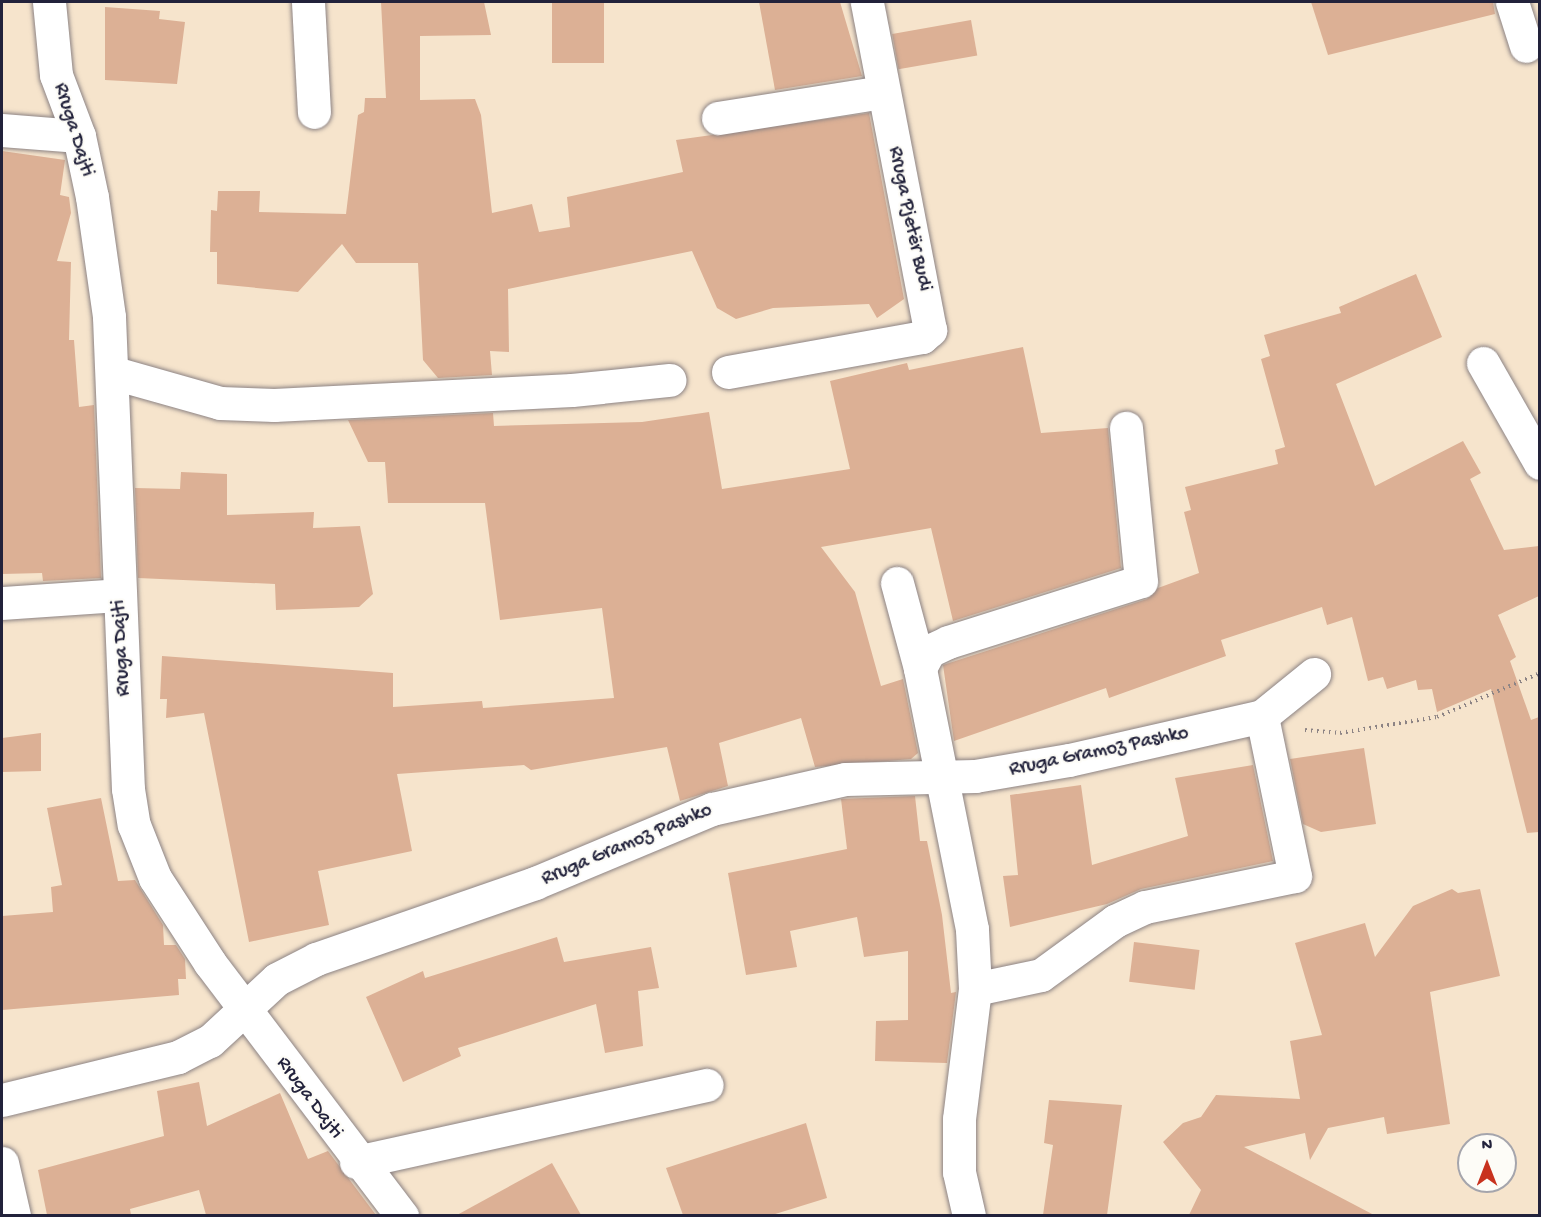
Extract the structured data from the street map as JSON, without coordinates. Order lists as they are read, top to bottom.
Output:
{
  "streets": {
    "street": ["Rruga Dajti", "Rruga Pjetër Budi", "Rruga Gramoz Pashko"]
  },
  "crossings": [
    ["Rruga Dajti", "Rruga Gramoz Pashko"]
  ],
  "north": "top"
}
